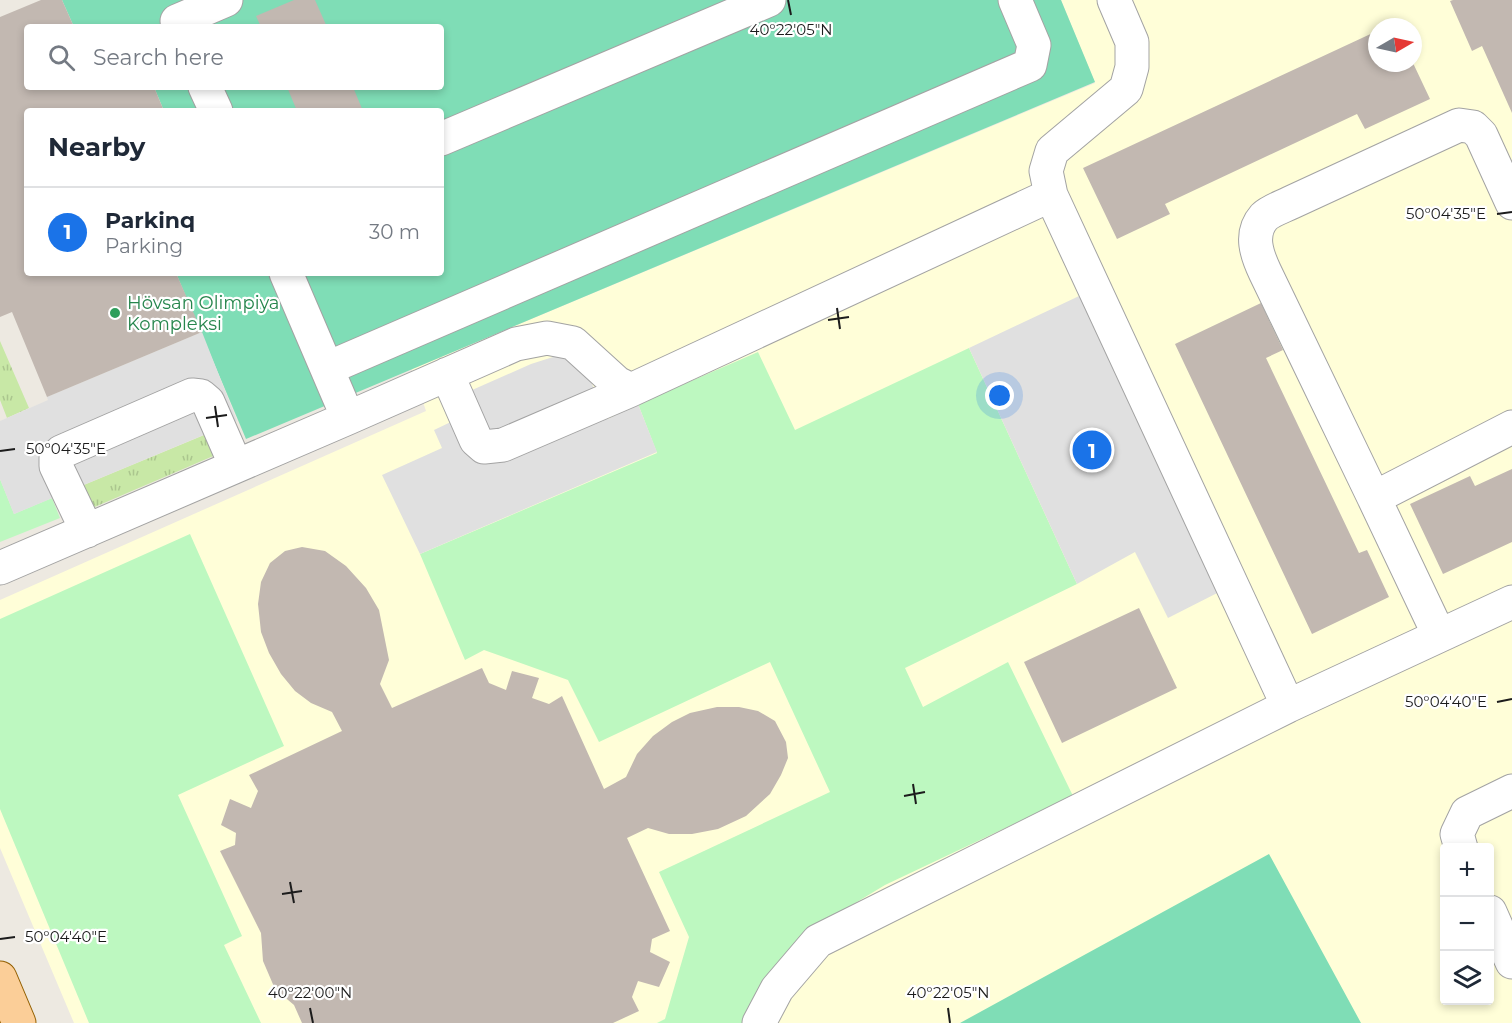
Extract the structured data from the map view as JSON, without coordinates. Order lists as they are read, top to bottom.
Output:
{
  "places": ["Hövsan Olimpiya Kompleksi"],
  "north": "right",
  "page": {
    "search": "Search here",
    "heading": "Nearby",
    "list": [
      {
        "mark": "1",
        "name": "Parkinq",
        "note": "Parking",
        "value": "30 m"
      }
    ],
    "pins": "1",
    "map_buttons": ["+", "−"]
  },
  "coordinates": [
    "40°22'05\"N",
    "50°04'35\"E",
    "50°04'40\"E",
    "40°22'00\"N"
  ]
}
